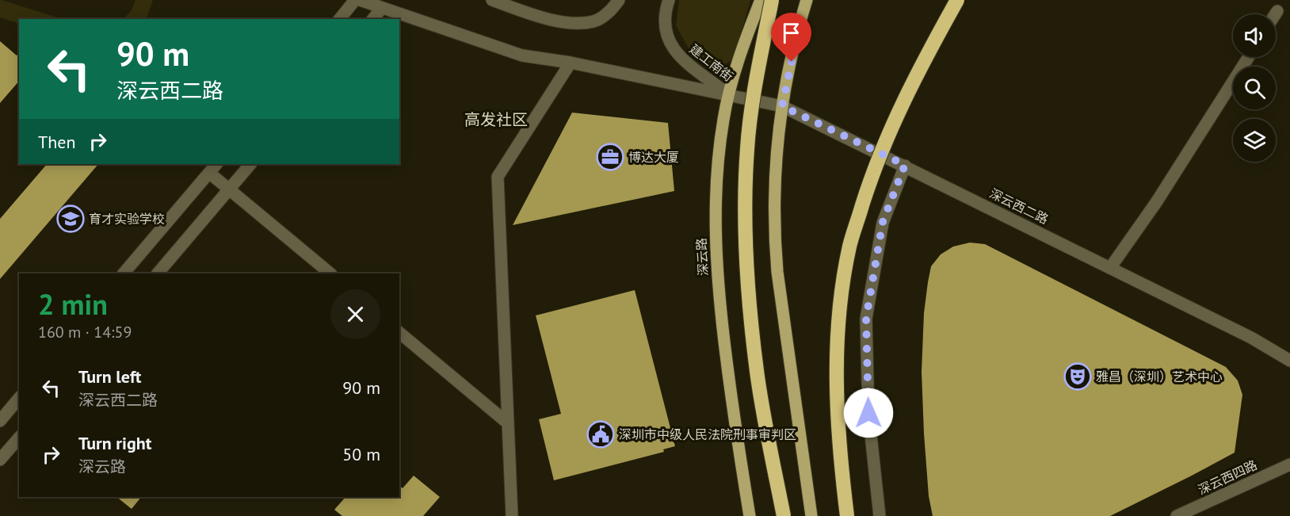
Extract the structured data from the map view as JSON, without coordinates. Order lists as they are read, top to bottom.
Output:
{
  "streets": {
    "main road": ["深云路"],
    "street": ["建工南街", "深云西二路", "深云西四路"]
  },
  "crossings": [
    ["建工南街", "深云西二路"],
    ["建工南街", "深云路"],
    ["深云西二路", "深云路"]
  ],
  "districts": ["高发社区"],
  "places": {
    "office": ["博达大厦"],
    "school or university": ["育才实验学校"],
    "theatre": ["雅昌（深圳）艺术中心"],
    "public building": ["深圳市中级人民法院刑事审判区"]
  },
  "page": {
    "turn": ["90 m", "深云西二路"],
    "then": "Then",
    "heading": ["2 min", "160 m · 14:59"],
    "list": [
      {
        "name": "Turn left",
        "note": "深云西二路",
        "value": "90 m"
      },
      {
        "name": "Turn right",
        "note": "深云路",
        "value": "50 m"
      }
    ]
  }
}
